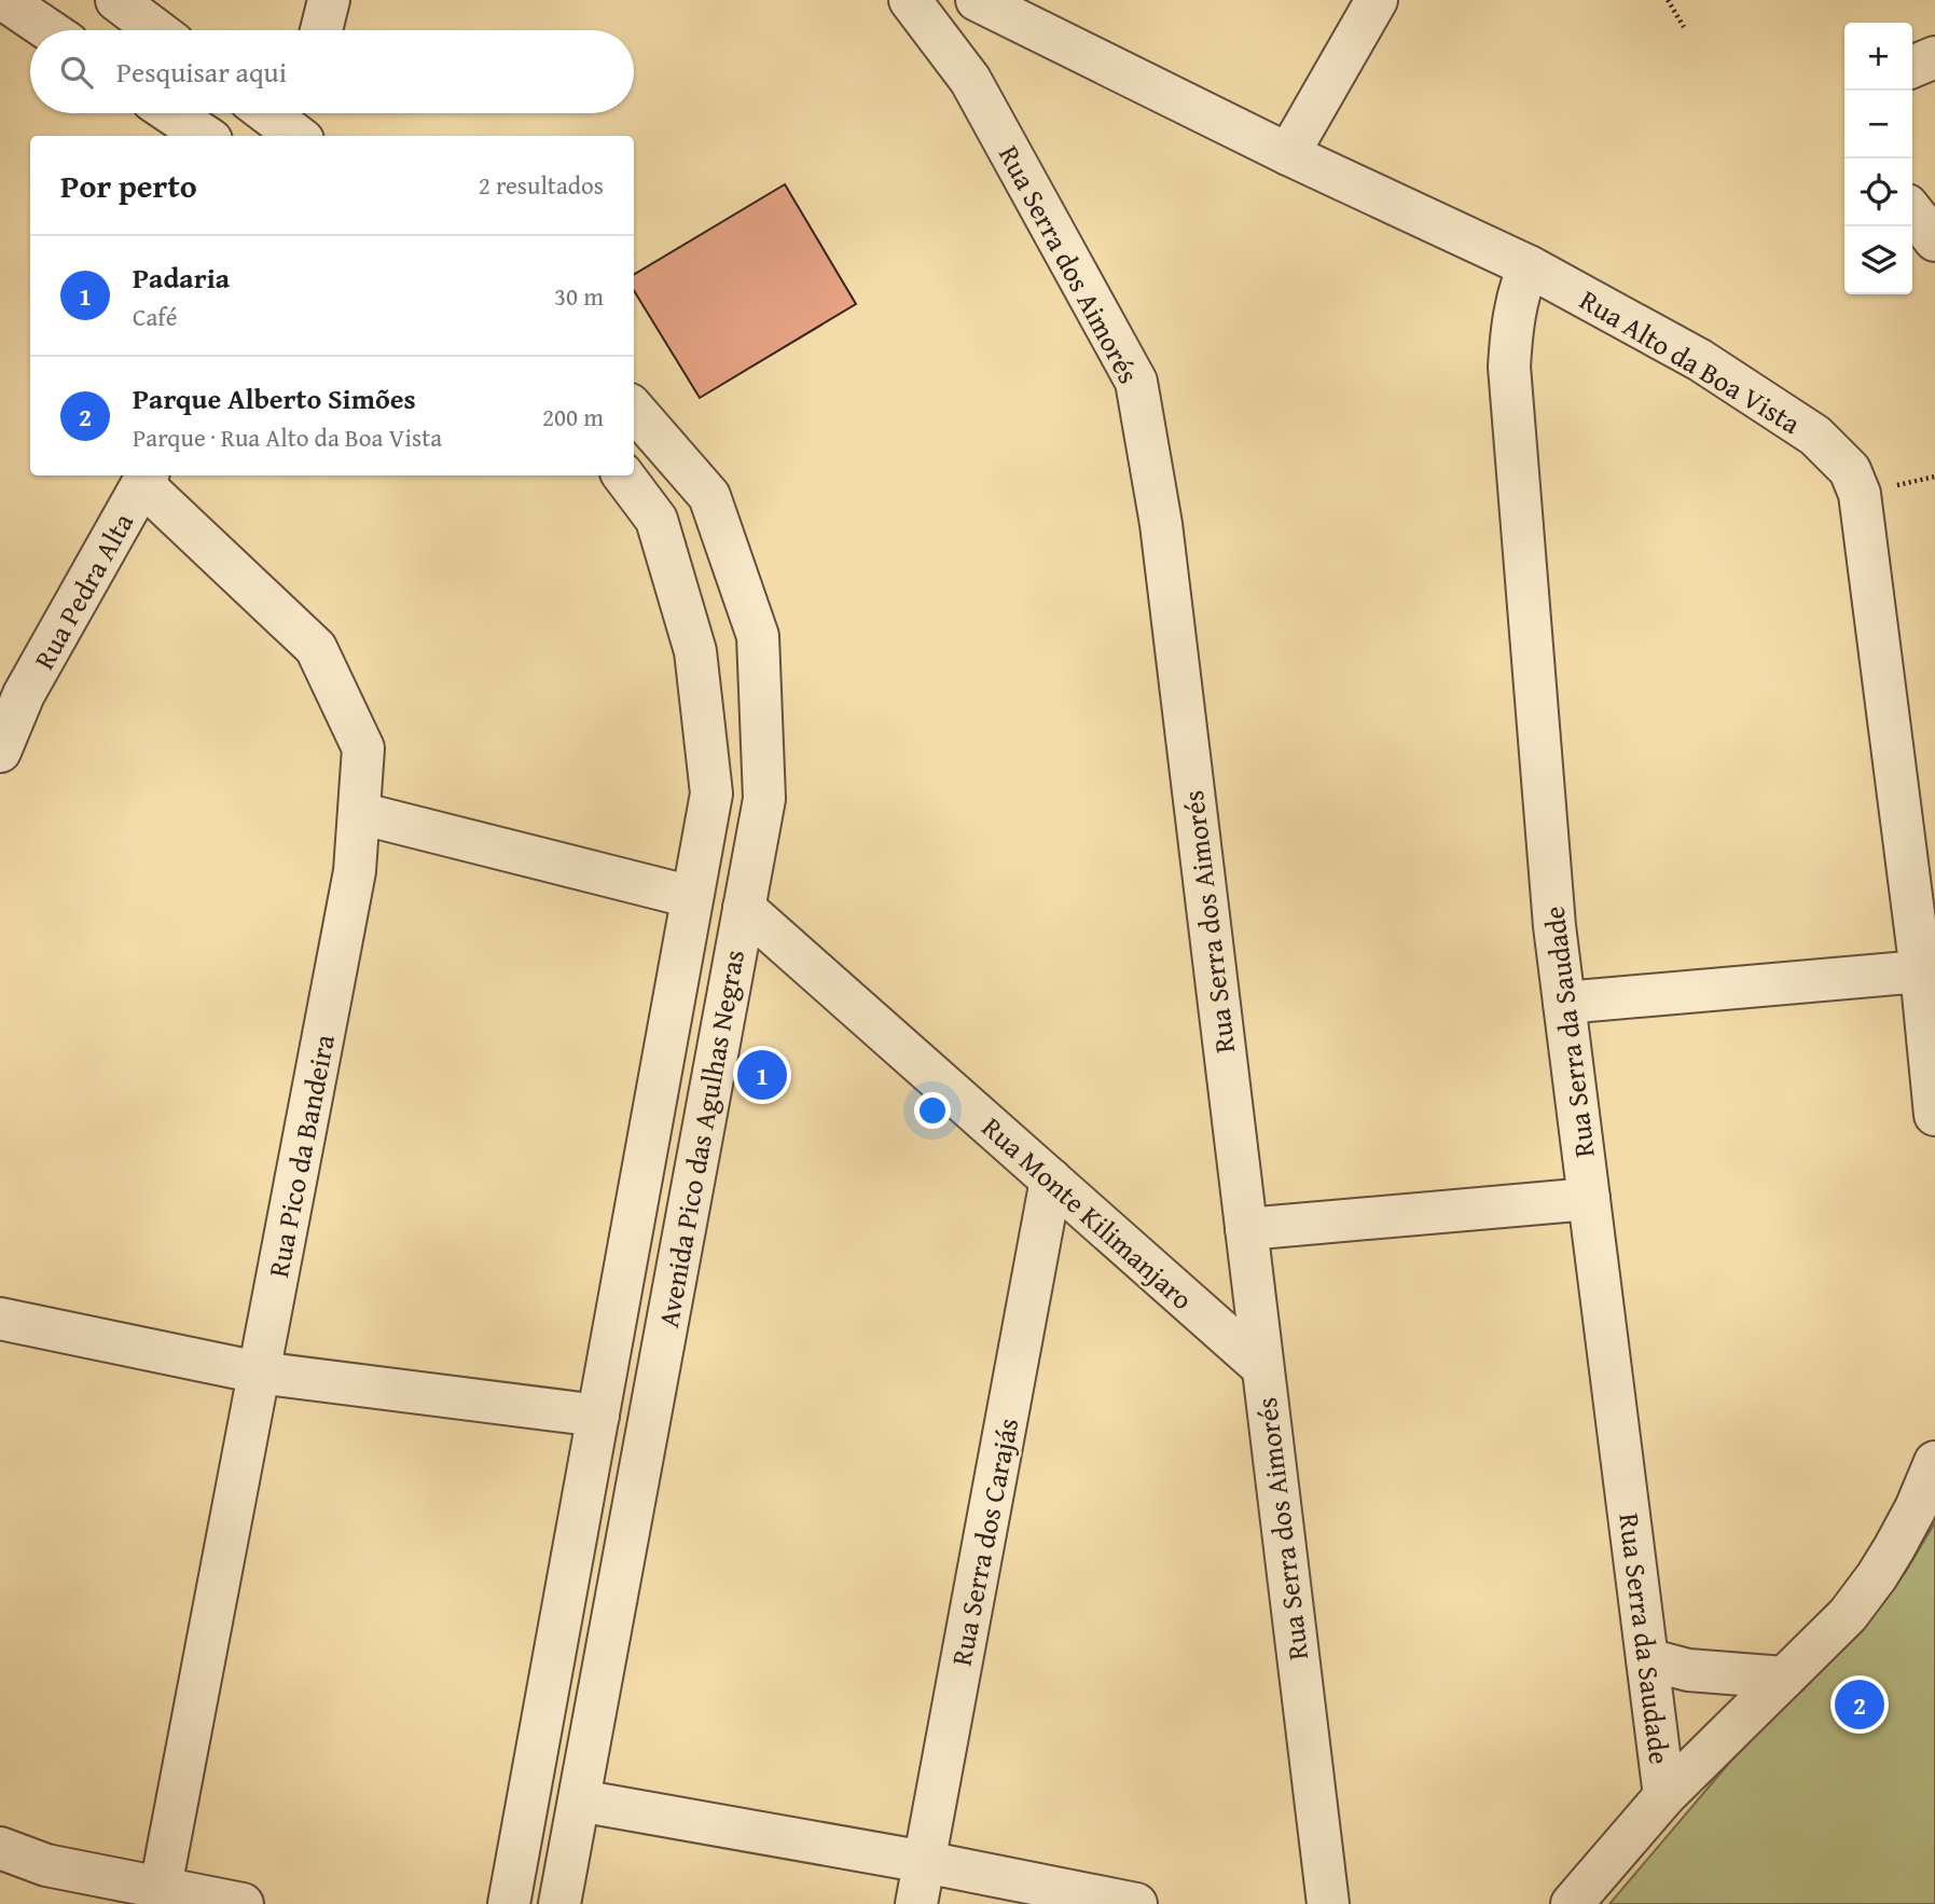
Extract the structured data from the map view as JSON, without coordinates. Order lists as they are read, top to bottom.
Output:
{
  "streets": {
    "street": [
      "Rua Serra dos Aimorés",
      "Rua Alto da Boa Vista",
      "Rua Pedra Alta",
      "Rua Serra da Saudade",
      "Avenida Pico das Agulhas Negras",
      "Rua Pico da Bandeira",
      "Rua Monte Kilimanjaro",
      "Rua Serra dos Carajás"
    ]
  },
  "crossings": [
    ["Rua Serra dos Aimorés", "Rua Monte Kilimanjaro"],
    ["Rua Alto da Boa Vista", "Rua Serra da Saudade"],
    ["Rua Pedra Alta", "Rua Pico da Bandeira"],
    ["Avenida Pico das Agulhas Negras", "Rua Monte Kilimanjaro"],
    ["Rua Monte Kilimanjaro", "Rua Serra dos Carajás"]
  ],
  "page": {
    "map_buttons": ["+", "−"],
    "search": "Pesquisar aqui",
    "heading": ["Por perto", "2 resultados"],
    "list": [
      {
        "mark": "1",
        "name": "Padaria",
        "note": "Café",
        "value": "30 m"
      },
      {
        "mark": "2",
        "name": "Parque Alberto Simões",
        "note": "Parque · Rua Alto da Boa Vista",
        "value": "200 m"
      }
    ],
    "pins": ["1", "2"]
  }
}
